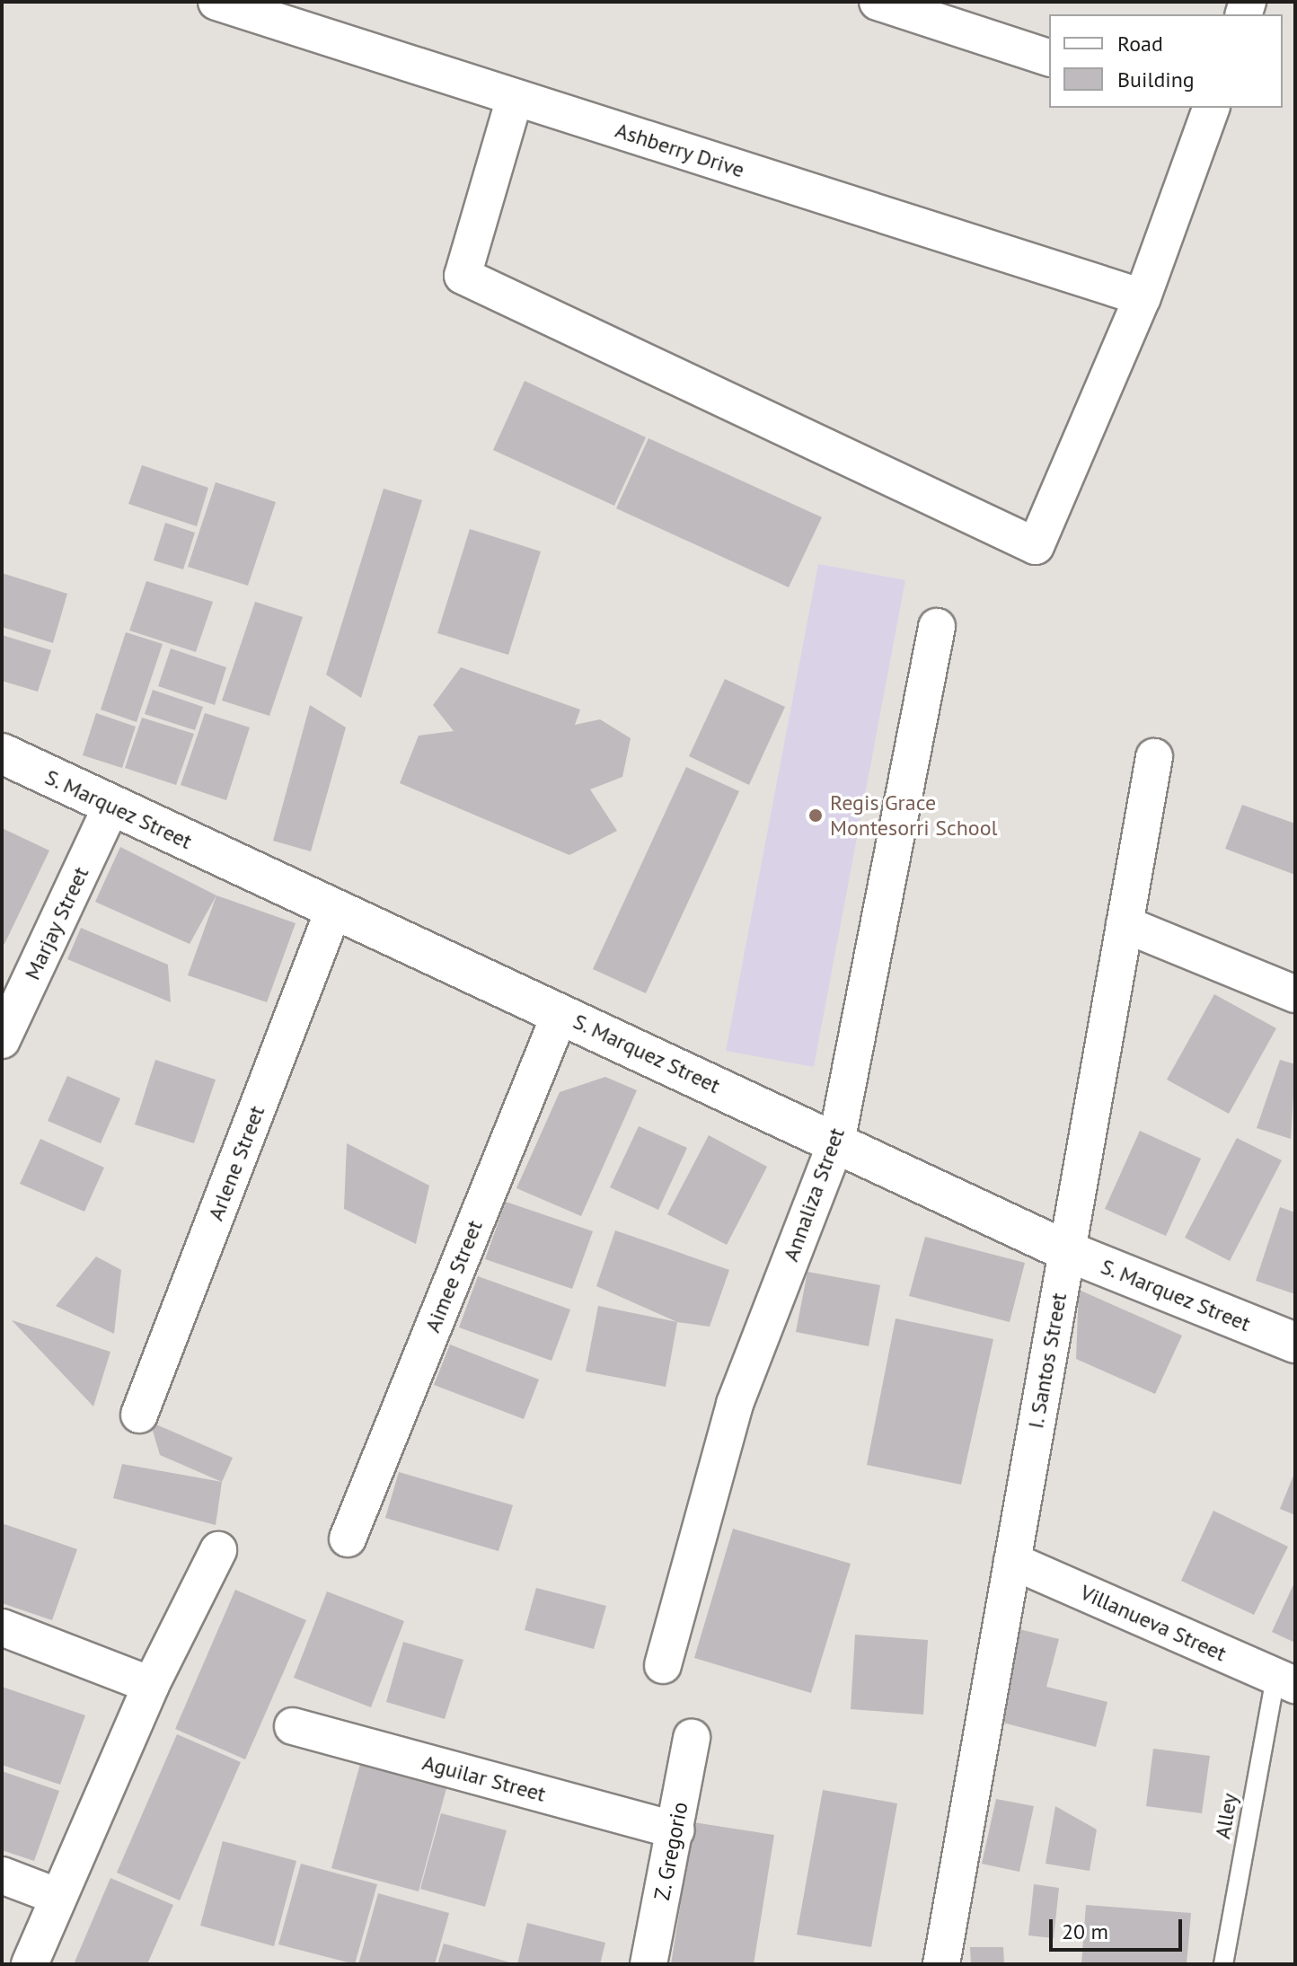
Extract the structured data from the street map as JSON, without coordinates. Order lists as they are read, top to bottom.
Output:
{
  "streets": {
    "street": [
      "Ashberry Drive",
      "S. Marquez Street",
      "Marjay Street",
      "Arlene Street",
      "Annaliza Street",
      "Aimee Street",
      "I. Santos Street",
      "Villanueva Street",
      "Aguilar Street",
      "Z. Gregorio"
    ],
    "lane": ["Alley"]
  },
  "crossings": [
    ["S. Marquez Street", "Marjay Street"],
    ["S. Marquez Street", "Arlene Street"],
    ["S. Marquez Street", "Annaliza Street"],
    ["S. Marquez Street", "Aimee Street"],
    ["S. Marquez Street", "I. Santos Street"],
    ["I. Santos Street", "Villanueva Street"],
    ["Villanueva Street", "Alley"],
    ["Aguilar Street", "Z. Gregorio"]
  ],
  "places": ["Regis Grace Montesorri School"],
  "legend": ["Road", "Building"],
  "scale_bar": "20 m"
}
